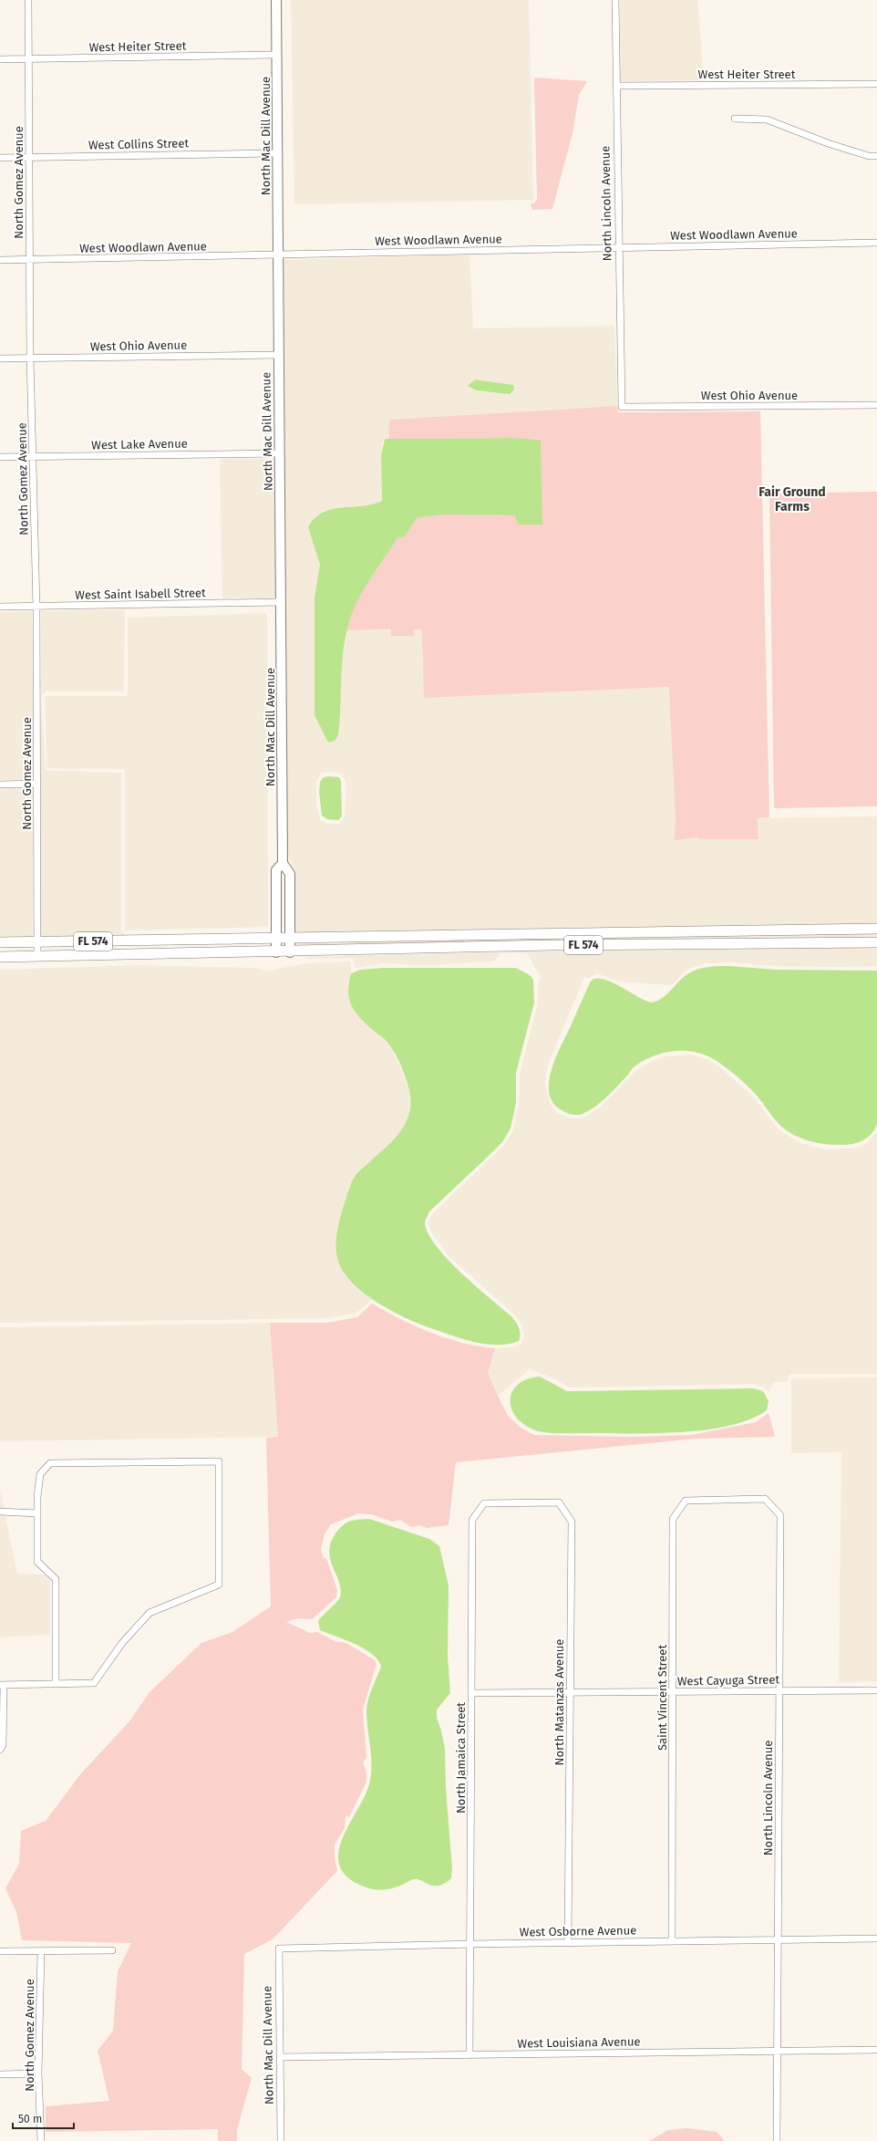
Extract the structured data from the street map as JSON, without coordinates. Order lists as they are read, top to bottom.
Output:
{
  "streets": {
    "main road": ["FL 574"],
    "street": [
      "West Heiter Street",
      "North Mac Dill Avenue",
      "West Collins Street",
      "North Gomez Avenue",
      "North Lincoln Avenue",
      "West Woodlawn Avenue",
      "West Ohio Avenue",
      "West Lake Avenue",
      "West Saint Isabell Street",
      "West Cayuga Street",
      "Saint Vincent Street",
      "North Matanzas Avenue",
      "North Jamaica Street",
      "West Osborne Avenue",
      "West Louisiana Avenue"
    ]
  },
  "crossings": [
    ["West Heiter Street", "North Mac Dill Avenue"],
    ["West Heiter Street", "North Gomez Avenue"],
    ["West Heiter Street", "North Lincoln Avenue"],
    ["North Mac Dill Avenue", "West Collins Street"],
    ["North Mac Dill Avenue", "West Woodlawn Avenue"],
    ["North Mac Dill Avenue", "West Ohio Avenue"],
    ["North Mac Dill Avenue", "West Lake Avenue"],
    ["North Mac Dill Avenue", "West Saint Isabell Street"],
    ["North Mac Dill Avenue", "FL 574"],
    ["North Mac Dill Avenue", "West Osborne Avenue"],
    ["North Mac Dill Avenue", "West Louisiana Avenue"],
    ["West Collins Street", "North Gomez Avenue"],
    ["North Gomez Avenue", "West Woodlawn Avenue"],
    ["North Gomez Avenue", "West Ohio Avenue"],
    ["North Gomez Avenue", "West Lake Avenue"],
    ["North Gomez Avenue", "West Saint Isabell Street"],
    ["North Gomez Avenue", "FL 574"],
    ["North Lincoln Avenue", "West Woodlawn Avenue"],
    ["North Lincoln Avenue", "West Ohio Avenue"],
    ["North Lincoln Avenue", "West Cayuga Street"],
    ["North Lincoln Avenue", "Saint Vincent Street"],
    ["North Lincoln Avenue", "West Osborne Avenue"],
    ["North Lincoln Avenue", "West Louisiana Avenue"],
    ["West Cayuga Street", "Saint Vincent Street"],
    ["West Cayuga Street", "North Matanzas Avenue"],
    ["West Cayuga Street", "North Jamaica Street"],
    ["Saint Vincent Street", "West Osborne Avenue"],
    ["North Matanzas Avenue", "North Jamaica Street"],
    ["North Matanzas Avenue", "West Osborne Avenue"],
    ["North Jamaica Street", "West Osborne Avenue"],
    ["North Jamaica Street", "West Louisiana Avenue"]
  ],
  "districts": ["Fair Ground Farms"],
  "scale_bar": "50 m"
}
